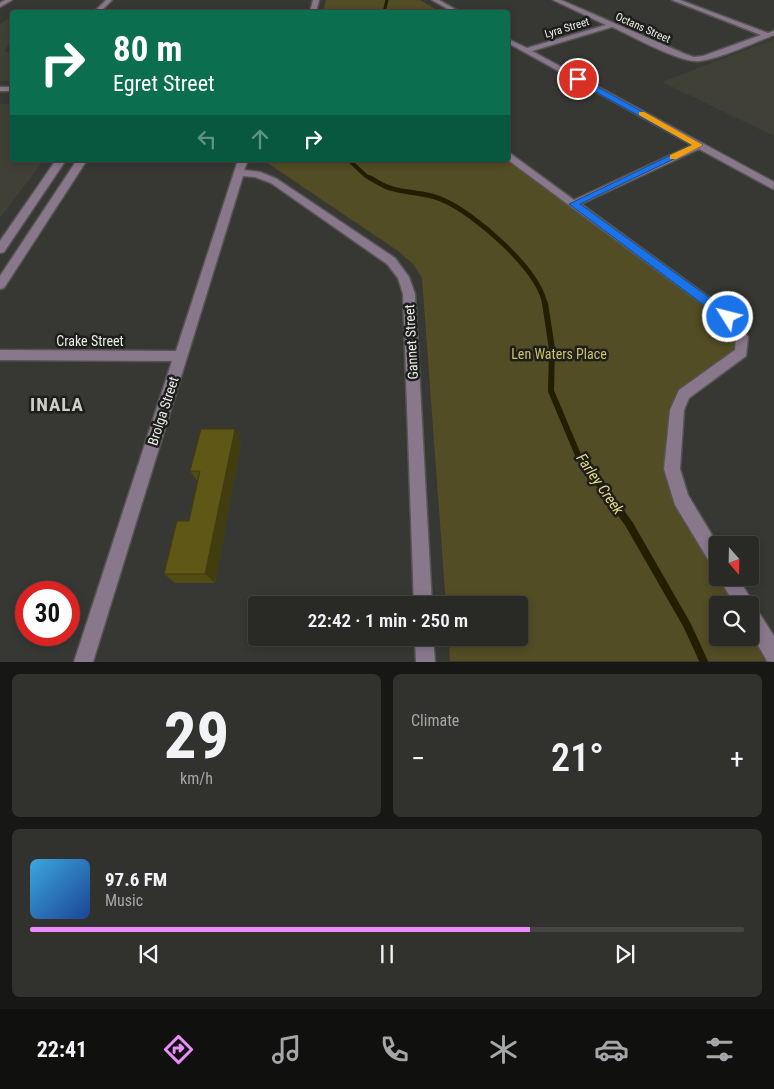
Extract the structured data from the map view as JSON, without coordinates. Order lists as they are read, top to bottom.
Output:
{
  "streets": {
    "street": [
      "Lyra Street",
      "Octans Street",
      "Crake Street",
      "Gannet Street",
      "Brolga Street"
    ]
  },
  "crossings": [
    ["Lyra Street", "Octans Street"],
    ["Crake Street", "Brolga Street"],
    ["Gannet Street", "Brolga Street"]
  ],
  "districts": ["INALA"],
  "water": ["Farley Creek"],
  "parks": ["Len Waters Place"],
  "north": "bottom",
  "page": {
    "turn": ["80 m", "Egret Street"],
    "limit": "30",
    "trip": "22:42 · 1 min · 250 m",
    "tile": [
      ["29", "km/h"],
      "Climate"
    ],
    "heat": ["−", "21°", "+"],
    "song": ["97.6 FM", "Music"],
    "tabs": "22:41"
  }
}
